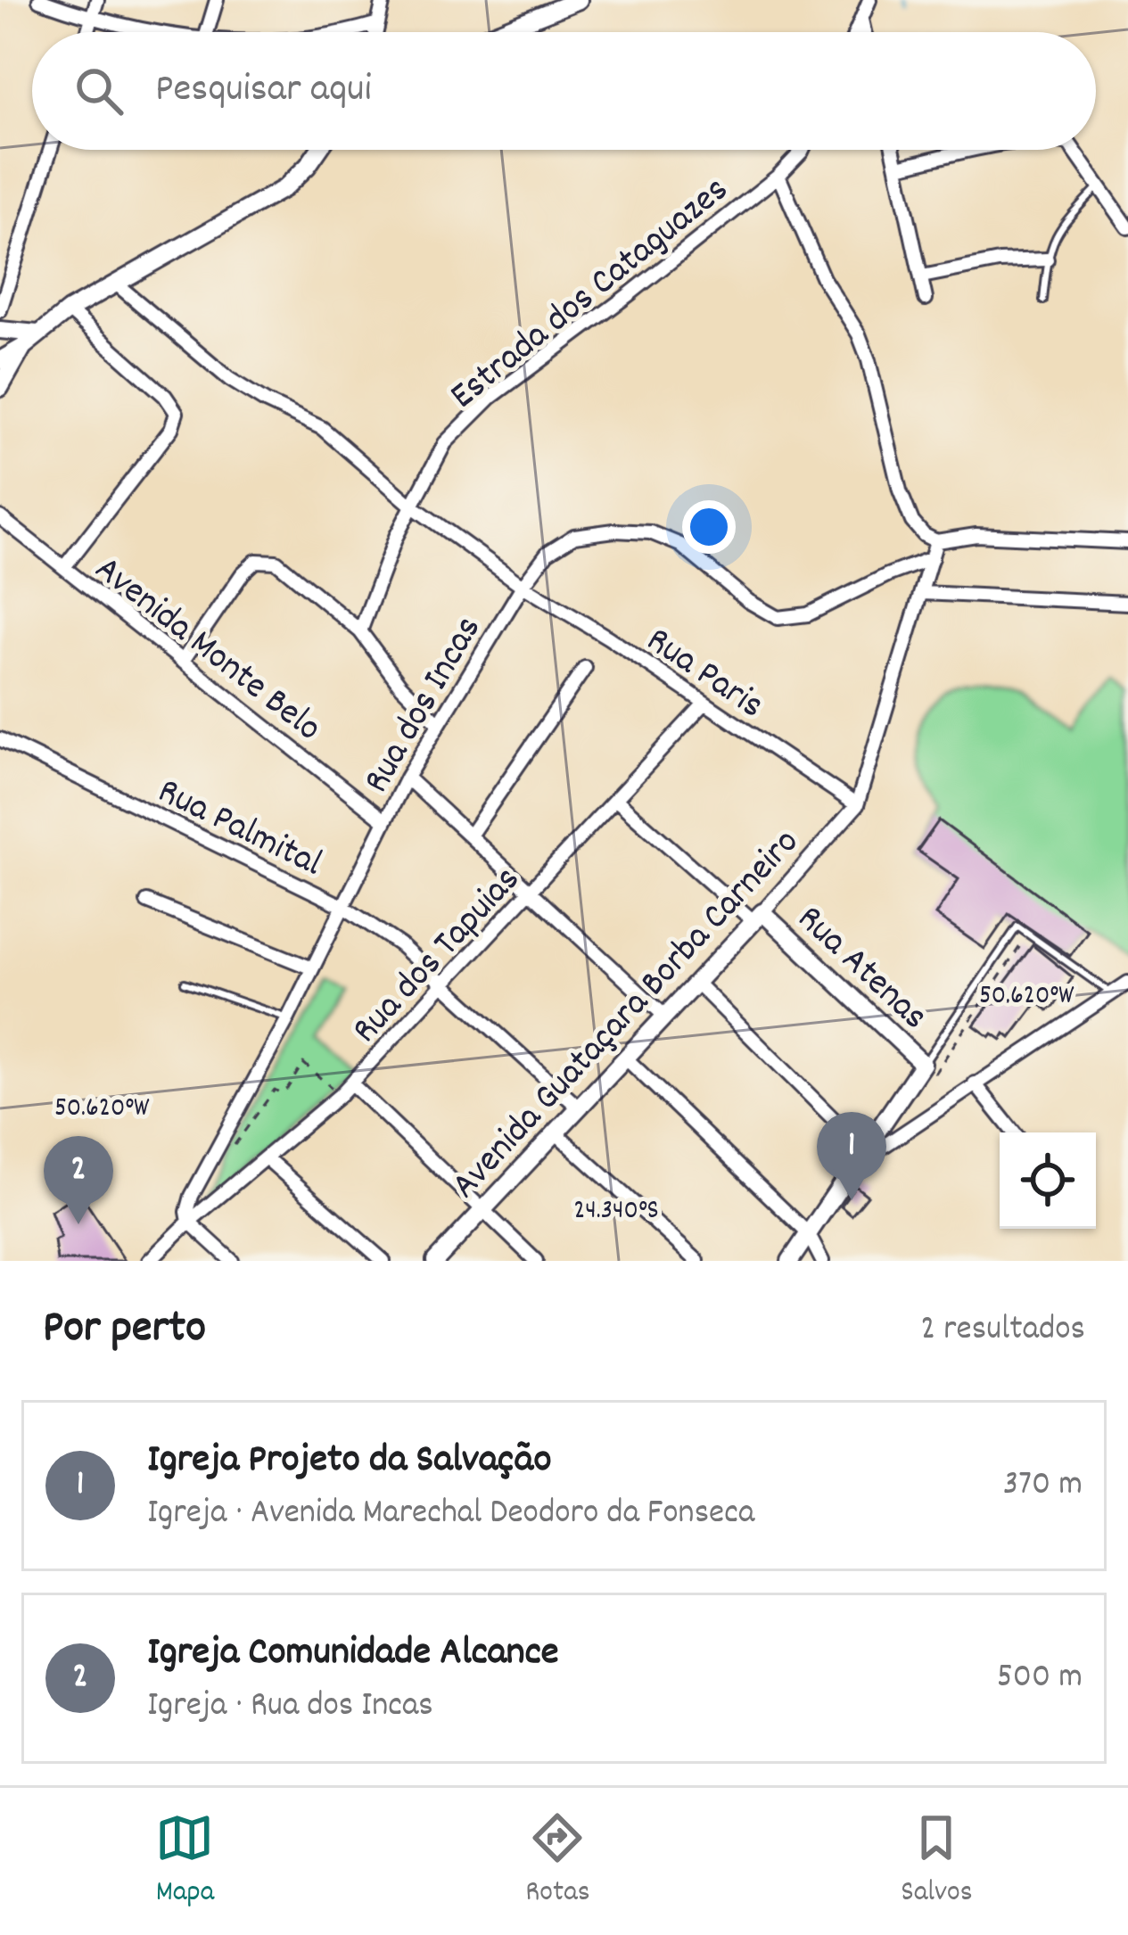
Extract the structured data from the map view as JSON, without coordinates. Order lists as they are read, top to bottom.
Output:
{
  "streets": {
    "street": [
      "Estrada dos Cataguazes",
      "Avenida Monte Belo",
      "Rua Paris",
      "Rua dos Incas",
      "Rua Palmital",
      "Rua dos Tapuias",
      "Rua Atenas",
      "Avenida Guataçara Borba Carneiro"
    ]
  },
  "crossings": [
    ["Estrada dos Cataguazes", "Rua Paris"],
    ["Avenida Monte Belo", "Rua dos Incas"],
    ["Rua Paris", "Rua dos Incas"],
    ["Rua Paris", "Rua dos Tapuias"],
    ["Rua Paris", "Avenida Guataçara Borba Carneiro"],
    ["Rua dos Incas", "Rua Palmital"],
    ["Rua dos Incas", "Rua dos Tapuias"],
    ["Rua Palmital", "Rua dos Tapuias"],
    ["Rua Palmital", "Avenida Guataçara Borba Carneiro"],
    ["Rua Atenas", "Avenida Guataçara Borba Carneiro"]
  ],
  "page": {
    "search": "Pesquisar aqui",
    "pins": ["1", "2"],
    "heading": ["Por perto", "2 resultados"],
    "list": [
      {
        "mark": "1",
        "name": "Igreja Projeto da Salvação",
        "note": "Igreja · Avenida Marechal Deodoro da Fonseca",
        "value": "370 m"
      },
      {
        "mark": "2",
        "name": "Igreja Comunidade Alcance",
        "note": "Igreja · Rua dos Incas",
        "value": "500 m"
      }
    ],
    "nav": ["Mapa", "Rotas", "Salvos"]
  },
  "coordinates": ["50.620°W", "24.340°S"]
}
